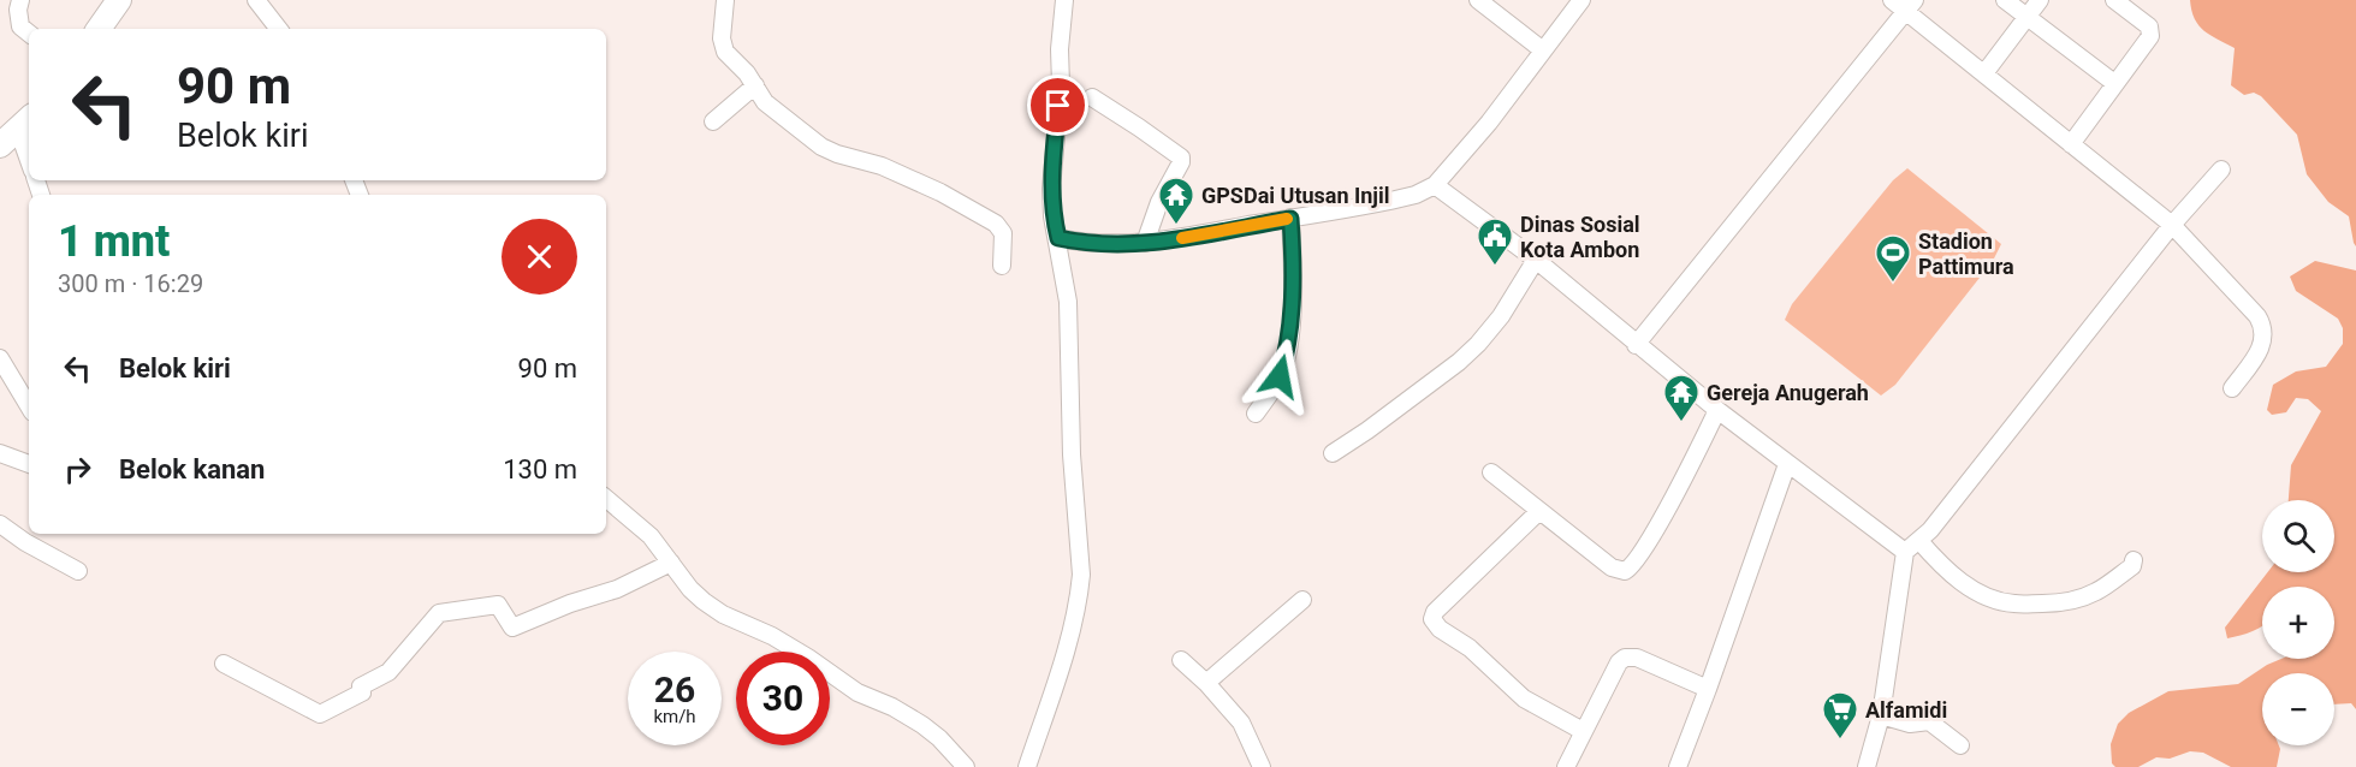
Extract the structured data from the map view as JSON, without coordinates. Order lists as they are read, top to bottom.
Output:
{
  "places": {
    "temple": ["GPSDai Utusan Injil", "Gereja Anugerah"],
    "public building": ["Dinas Sosial Kota Ambon"],
    "sports": ["Stadion Pattimura"],
    "supermarket": ["Alfamidi"]
  },
  "page": {
    "turn": ["90 m", "Belok kiri"],
    "heading": ["1 mnt", "300 m · 16:29"],
    "list": [
      {
        "name": "Belok kiri",
        "value": "90 m"
      },
      {
        "name": "Belok kanan",
        "value": "130 m"
      }
    ],
    "map_buttons": ["+", "−"],
    "speed": "26 km/h",
    "limit": "30"
  }
}
